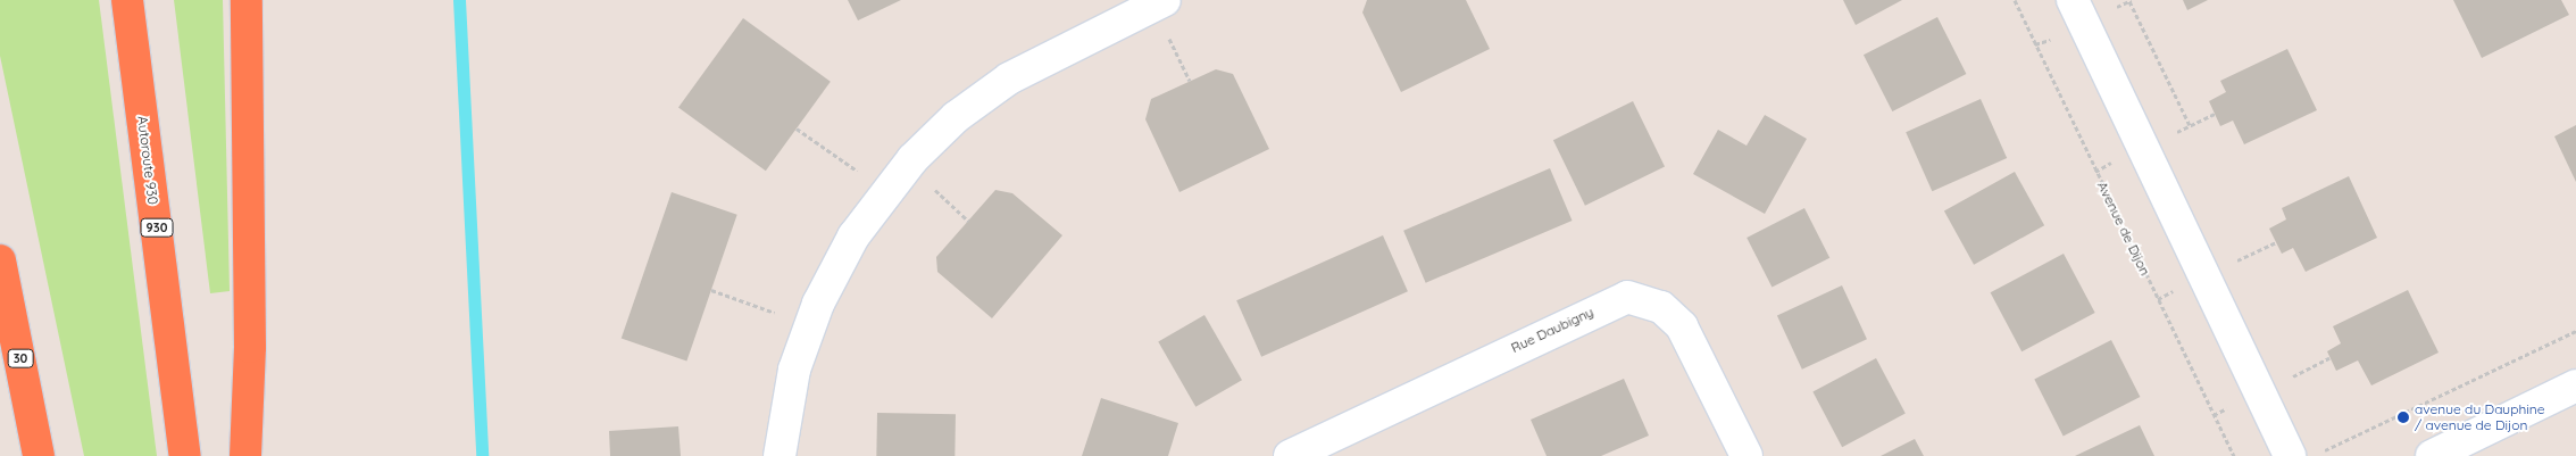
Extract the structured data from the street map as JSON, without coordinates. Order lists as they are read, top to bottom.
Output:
{
  "streets": {
    "highway": ["Autoroute 930", "930", "30"],
    "street": ["Rue Daubigny"],
    "path": ["Avenue de Dijon"]
  },
  "places": ["avenue du Dauphine / avenue de Dijon"]
}
